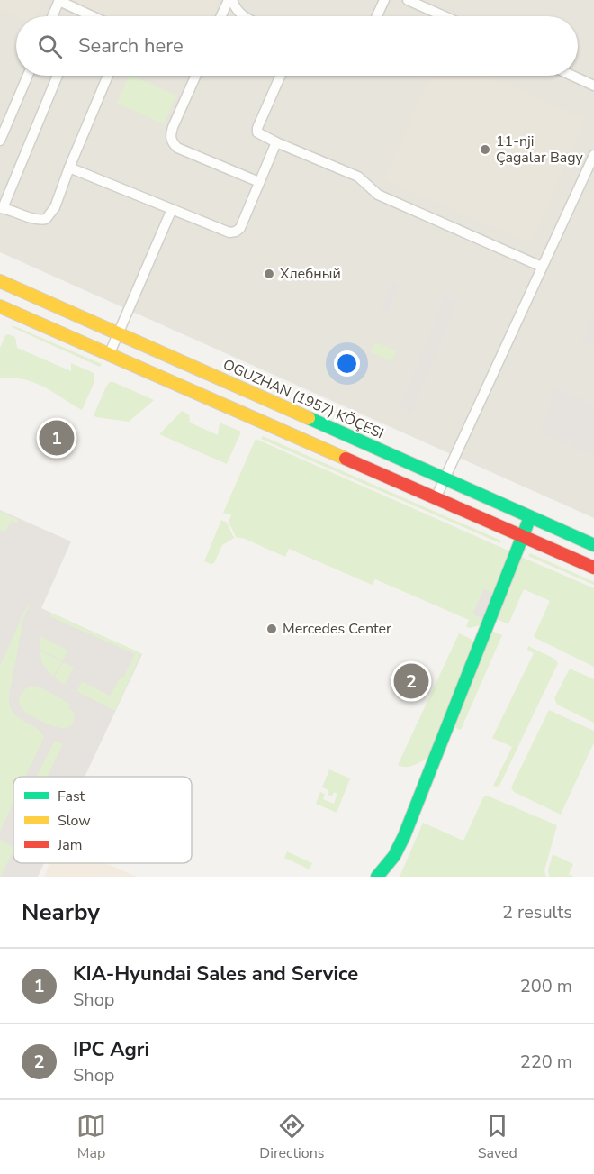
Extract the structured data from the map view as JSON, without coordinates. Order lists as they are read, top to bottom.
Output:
{
  "streets": {
    "main road": ["OGUZHAN (1957) KÖÇESI"]
  },
  "places": ["11-nji Çagalar Bagy", "Хлебный", "Mercedes Center"],
  "legend": ["Fast", "Slow", "Jam"],
  "page": {
    "search": "Search here",
    "pins": ["1", "2"],
    "heading": ["Nearby", "2 results"],
    "list": [
      {
        "mark": "1",
        "name": "KIA-Hyundai Sales and Service",
        "note": "Shop",
        "value": "200 m"
      },
      {
        "mark": "2",
        "name": "IPC Agri",
        "note": "Shop",
        "value": "220 m"
      }
    ],
    "nav": ["Map", "Directions", "Saved"]
  }
}
